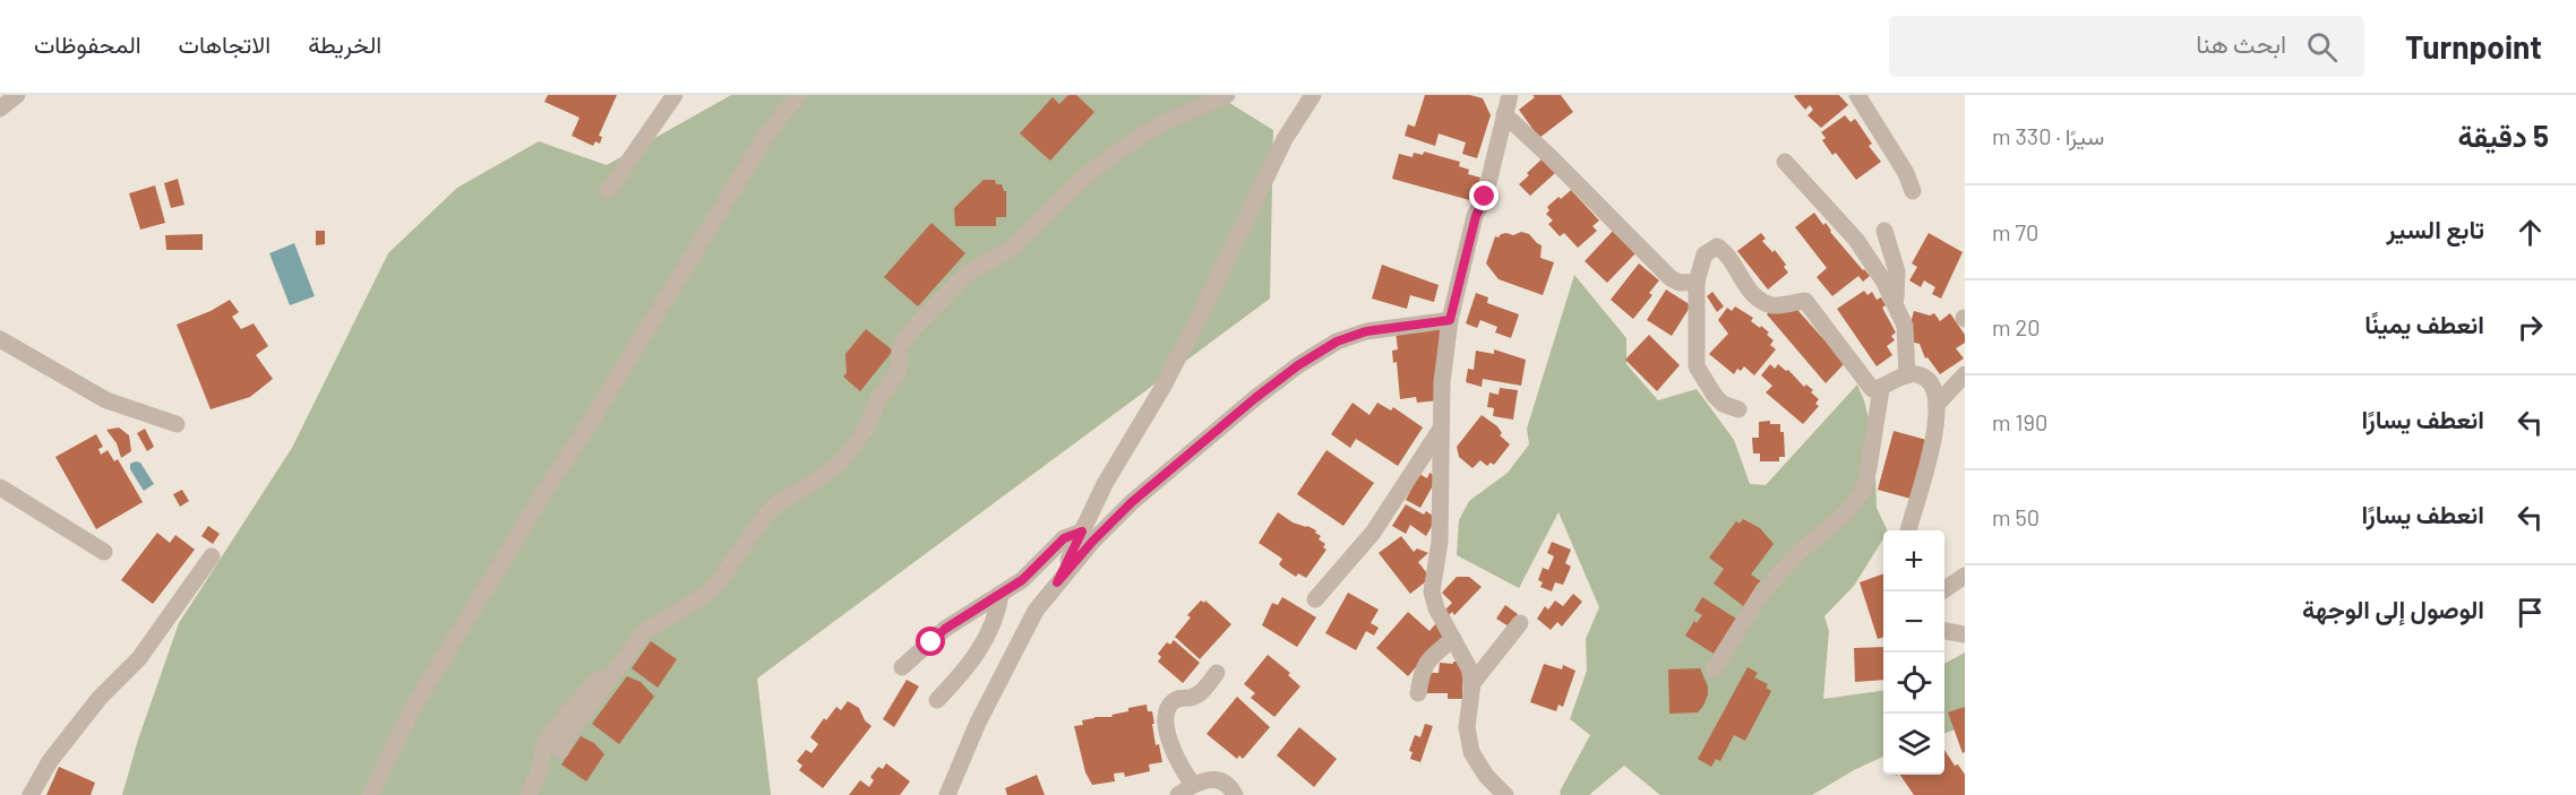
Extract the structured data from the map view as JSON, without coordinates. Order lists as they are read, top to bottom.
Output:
{
  "page": {
    "header": "Turnpoint",
    "search": "ابحث هنا",
    "nav": ["الخريطة", "الاتجاهات", "المحفوظات"],
    "heading": ["5 دقيقة", "سيرًا · 330 m"],
    "list": [
      ["تابع السير", "70 m"],
      ["انعطف يمينًا", "20 m"],
      ["انعطف يسارًا", "190 m"],
      ["انعطف يسارًا", "50 m"],
      "الوصول إلى الوجهة"
    ],
    "map_buttons": ["+", "−"]
  }
}
